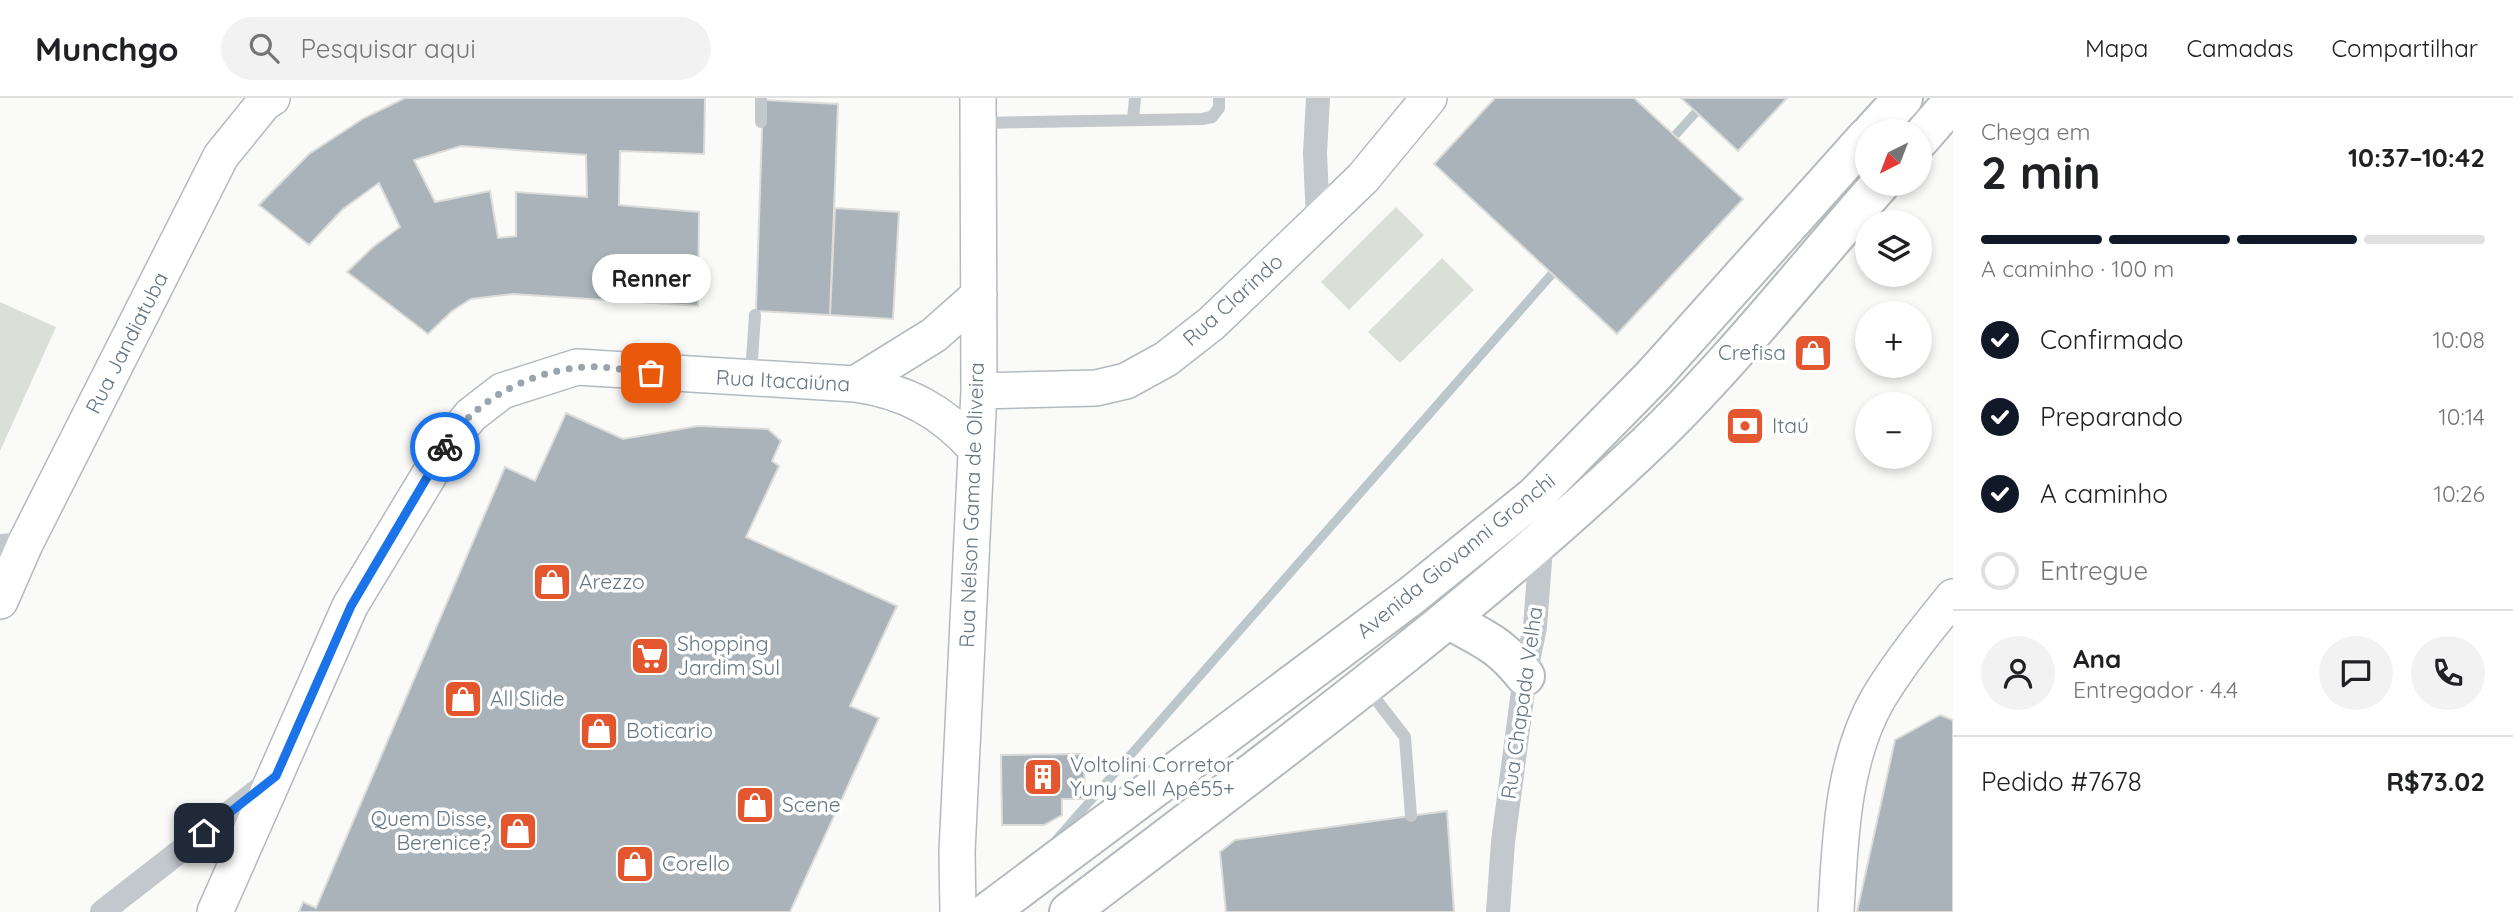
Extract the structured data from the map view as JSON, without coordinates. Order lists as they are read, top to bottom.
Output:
{
  "streets": {
    "main road": ["Avenida Giovanni Gronchi"],
    "street": [
      "Rua Clarindo",
      "Rua Jandiatuba",
      "Rua Itacaiúna",
      "Rua Nélson Gama de Oliveira",
      "Rua Chapada Velha"
    ]
  },
  "crossings": [
    ["Rua Clarindo", "Rua Nélson Gama de Oliveira"],
    ["Rua Itacaiúna", "Rua Nélson Gama de Oliveira"],
    ["Avenida Giovanni Gronchi", "Rua Chapada Velha"]
  ],
  "places": {
    "shop": [
      "Crefisa",
      "Arezzo",
      "All Slide",
      "Boticario",
      "Scene",
      "Quem Disse, Berenice?",
      "Corello"
    ],
    "other": ["Renner"],
    "bank": ["Itaú"],
    "supermarket": ["Shopping Jardim Sul"],
    "building": ["Voltolini Corretor Yuny Sell Apê55+"]
  },
  "north": "bottom left",
  "page": {
    "header": "Munchgo",
    "search": "Pesquisar aqui",
    "nav": ["Mapa", "Camadas", "Compartilhar"],
    "heading": ["2 min", "Chega em", "10:37–10:42"],
    "panel": [
      "Ana",
      "Entregador · 4.4",
      "Pedido #7678",
      "R$73.02"
    ],
    "map_buttons": ["+", "−"],
    "bar": "A caminho · 100 m",
    "bubble": "Renner",
    "list": [
      ["Confirmado", "10:08"],
      ["Preparando", "10:14"],
      ["A caminho", "10:26"],
      "Entregue"
    ]
  }
}
